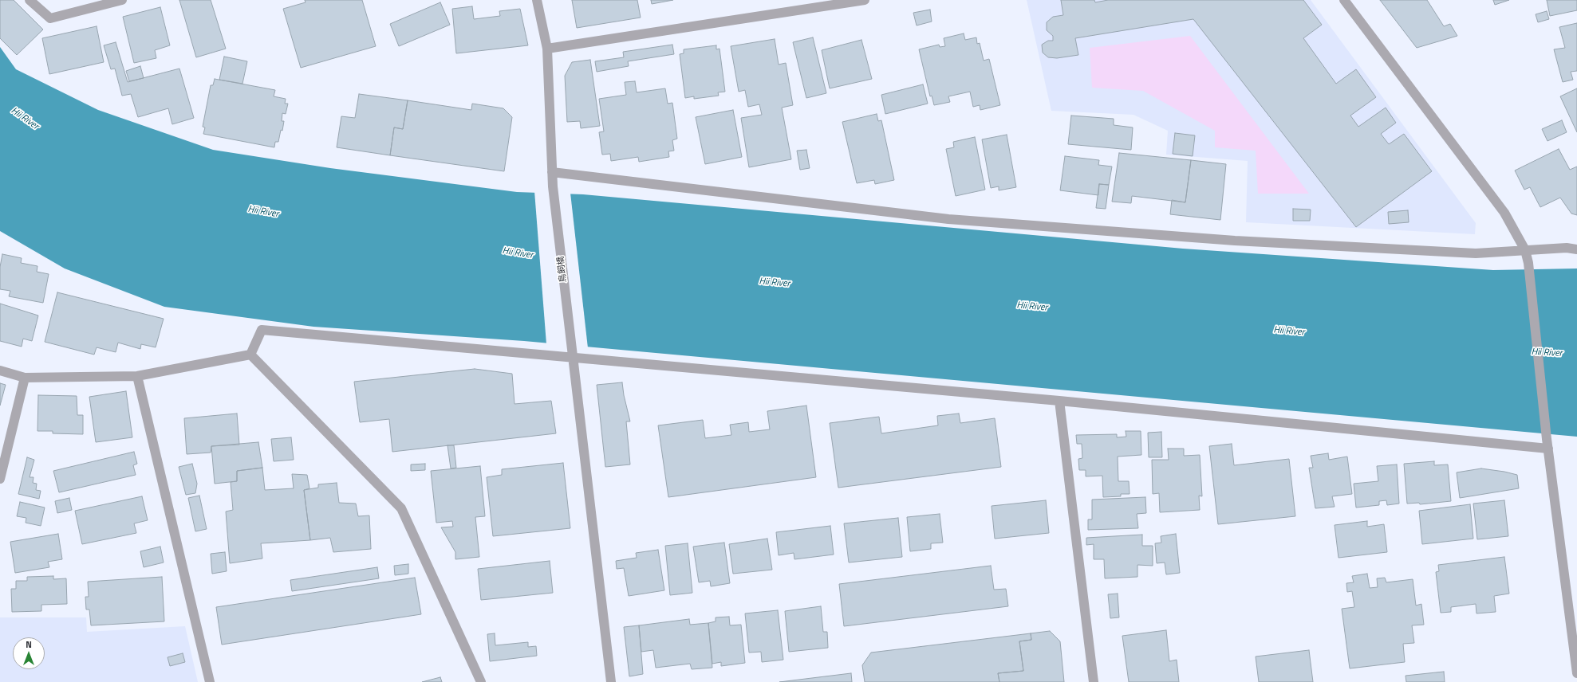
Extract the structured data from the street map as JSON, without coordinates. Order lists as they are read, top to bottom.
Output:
{
  "streets": {
    "street": ["鳥飼橋"]
  },
  "water": ["Hii River"],
  "north": "top"
}
